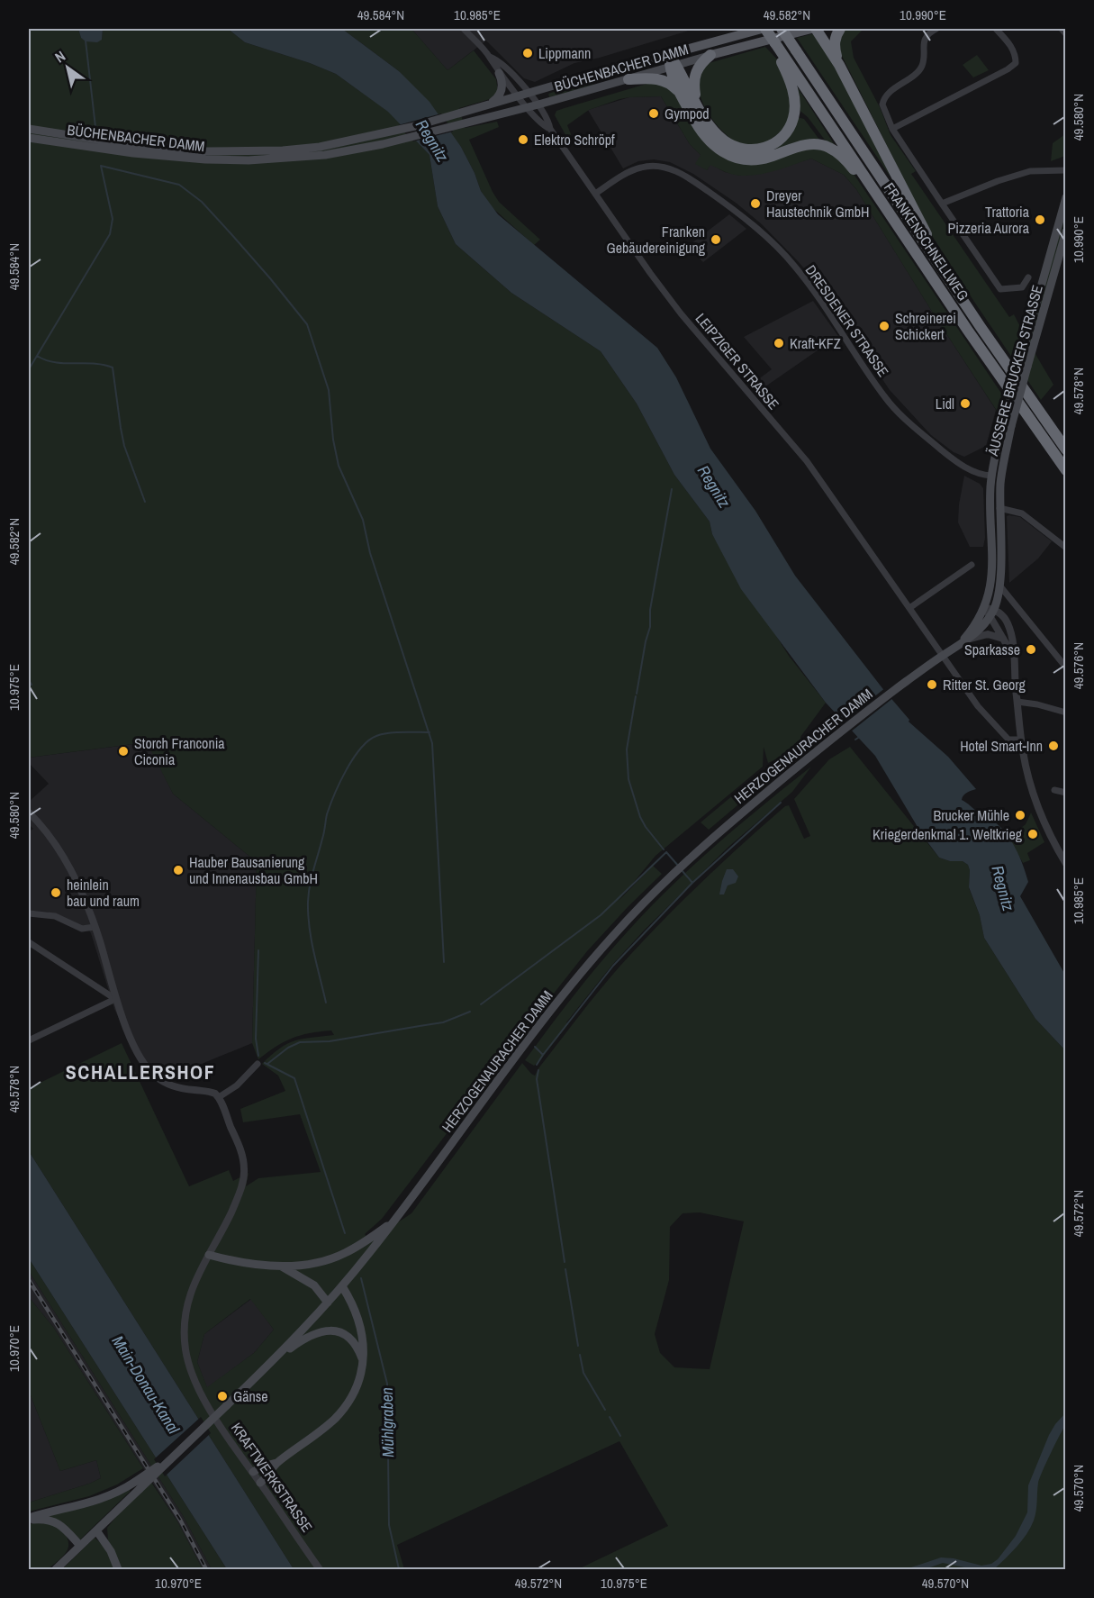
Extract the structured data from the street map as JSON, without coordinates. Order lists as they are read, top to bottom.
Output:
{
  "streets": {
    "highway": ["FRANKENSCHNELLWEG"],
    "main road": ["BÜCHENBACHER DAMM", "ÄUSSERE BRUCKER STRASSE", "HERZOGENAURACHER DAMM"],
    "street": ["DRESDENER STRASSE", "LEIPZIGER STRASSE", "KRAFTWERKSTRASSE"]
  },
  "crossings": [
    ["BÜCHENBACHER DAMM", "LEIPZIGER STRASSE"],
    ["DRESDENER STRASSE", "LEIPZIGER STRASSE"],
    ["DRESDENER STRASSE", "ÄUSSERE BRUCKER STRASSE"],
    ["LEIPZIGER STRASSE", "HERZOGENAURACHER DAMM"],
    ["ÄUSSERE BRUCKER STRASSE", "HERZOGENAURACHER DAMM"]
  ],
  "districts": ["SCHALLERSHOF"],
  "water": ["Regnitz", "Main-Donau-Kanal", "Mühlgraben"],
  "places": [
    "Lippmann",
    "Gympod",
    "Elektro Schröpf",
    "Dreyer Haustechnik GmbH",
    "Trattoria Pizzeria Aurora",
    "Franken Gebäudereinigung",
    "Schreinerei Schickert",
    "Kraft-KFZ",
    "Lidl",
    "Sparkasse",
    "Ritter St. Georg",
    "Hotel Smart-Inn",
    "Storch Franconia Ciconia",
    "Brucker Mühle",
    "Kriegerdenkmal 1. Weltkrieg",
    "Hauber Bausanierung und Innenausbau GmbH",
    "heinlein bau und raum",
    "Gänse"
  ],
  "north": "top left",
  "coordinates": [
    "49.584°N",
    "10.985°E",
    "49.582°N",
    "10.990°E",
    "49.580°N",
    "49.578°N",
    "49.576°N",
    "10.975°E",
    "49.572°N",
    "10.970°E",
    "49.570°N"
  ]
}
